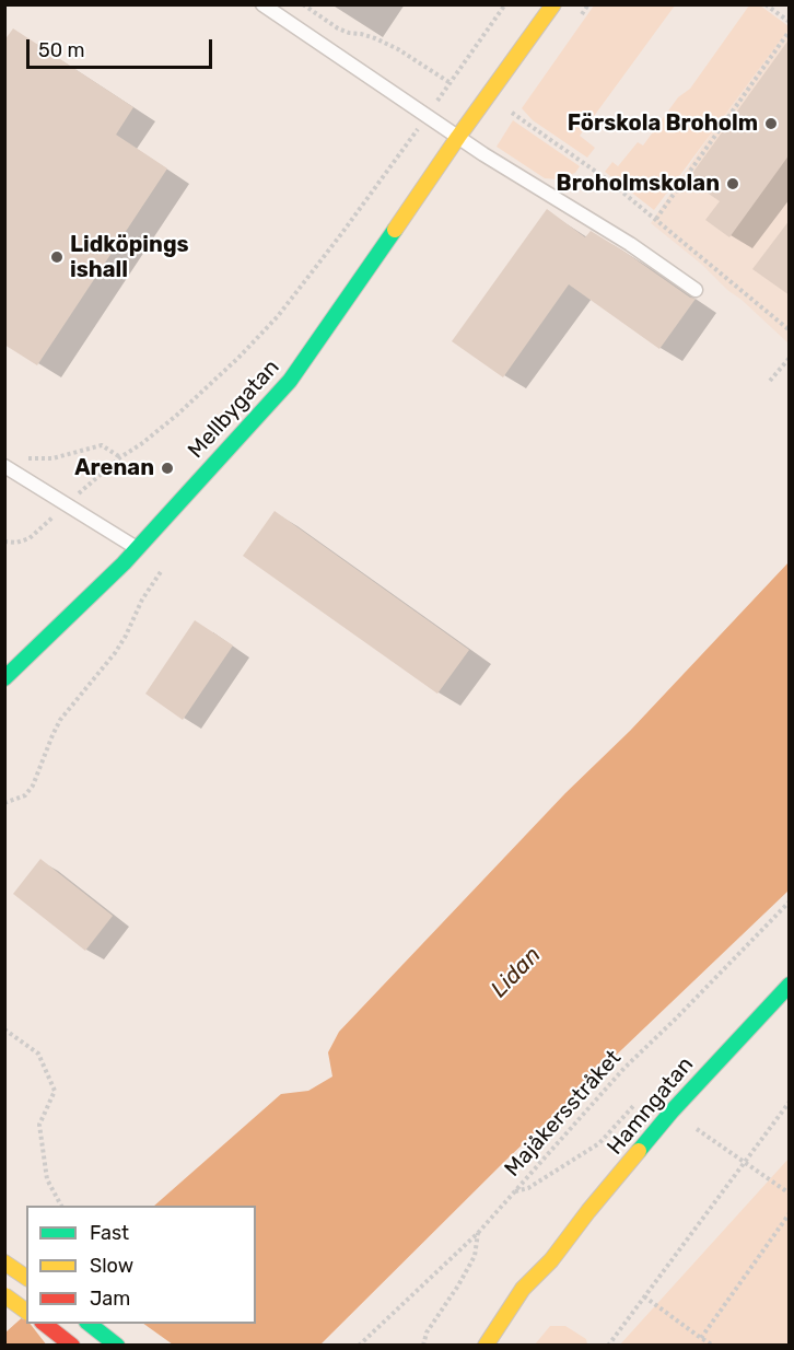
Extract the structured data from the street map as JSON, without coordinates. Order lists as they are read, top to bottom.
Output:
{
  "streets": {
    "main road": ["Mellbygatan", "Hamngatan"],
    "path": ["Majåkersstråket"]
  },
  "water": ["Lidan"],
  "places": [
    "Förskola Broholm",
    "Broholmskolan",
    "Lidköpings ishall",
    "Arenan"
  ],
  "legend": ["Fast", "Slow", "Jam"],
  "scale_bar": "50 m"
}
